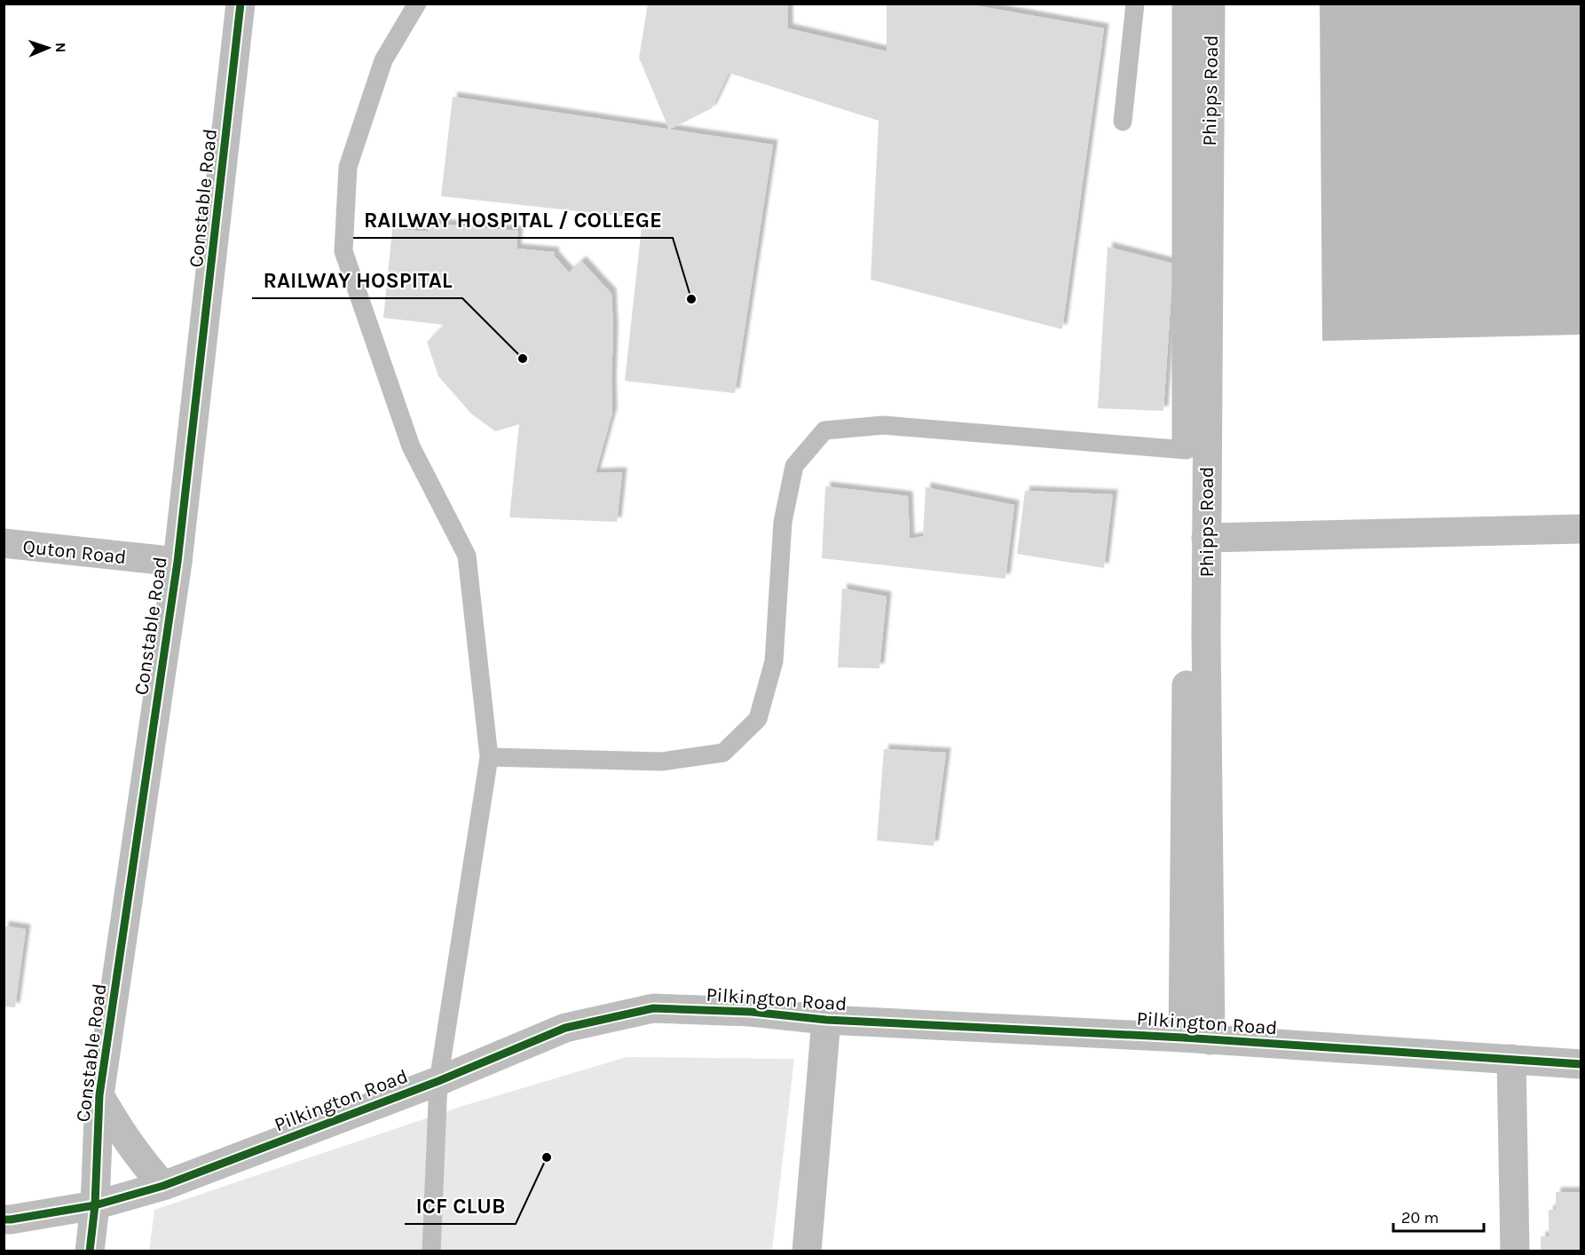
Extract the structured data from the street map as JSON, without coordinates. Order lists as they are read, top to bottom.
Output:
{
  "streets": {
    "street": [
      "Phipps Road",
      "Constable Road",
      "Quton Road",
      "Pilkington Road"
    ]
  },
  "crossings": [
    ["Phipps Road", "Pilkington Road"],
    ["Constable Road", "Quton Road"],
    ["Constable Road", "Pilkington Road"]
  ],
  "places": ["RAILWAY HOSPITAL / COLLEGE", "RAILWAY HOSPITAL", "ICF CLUB"],
  "scale_bar": "20 m",
  "north": "right"
}
